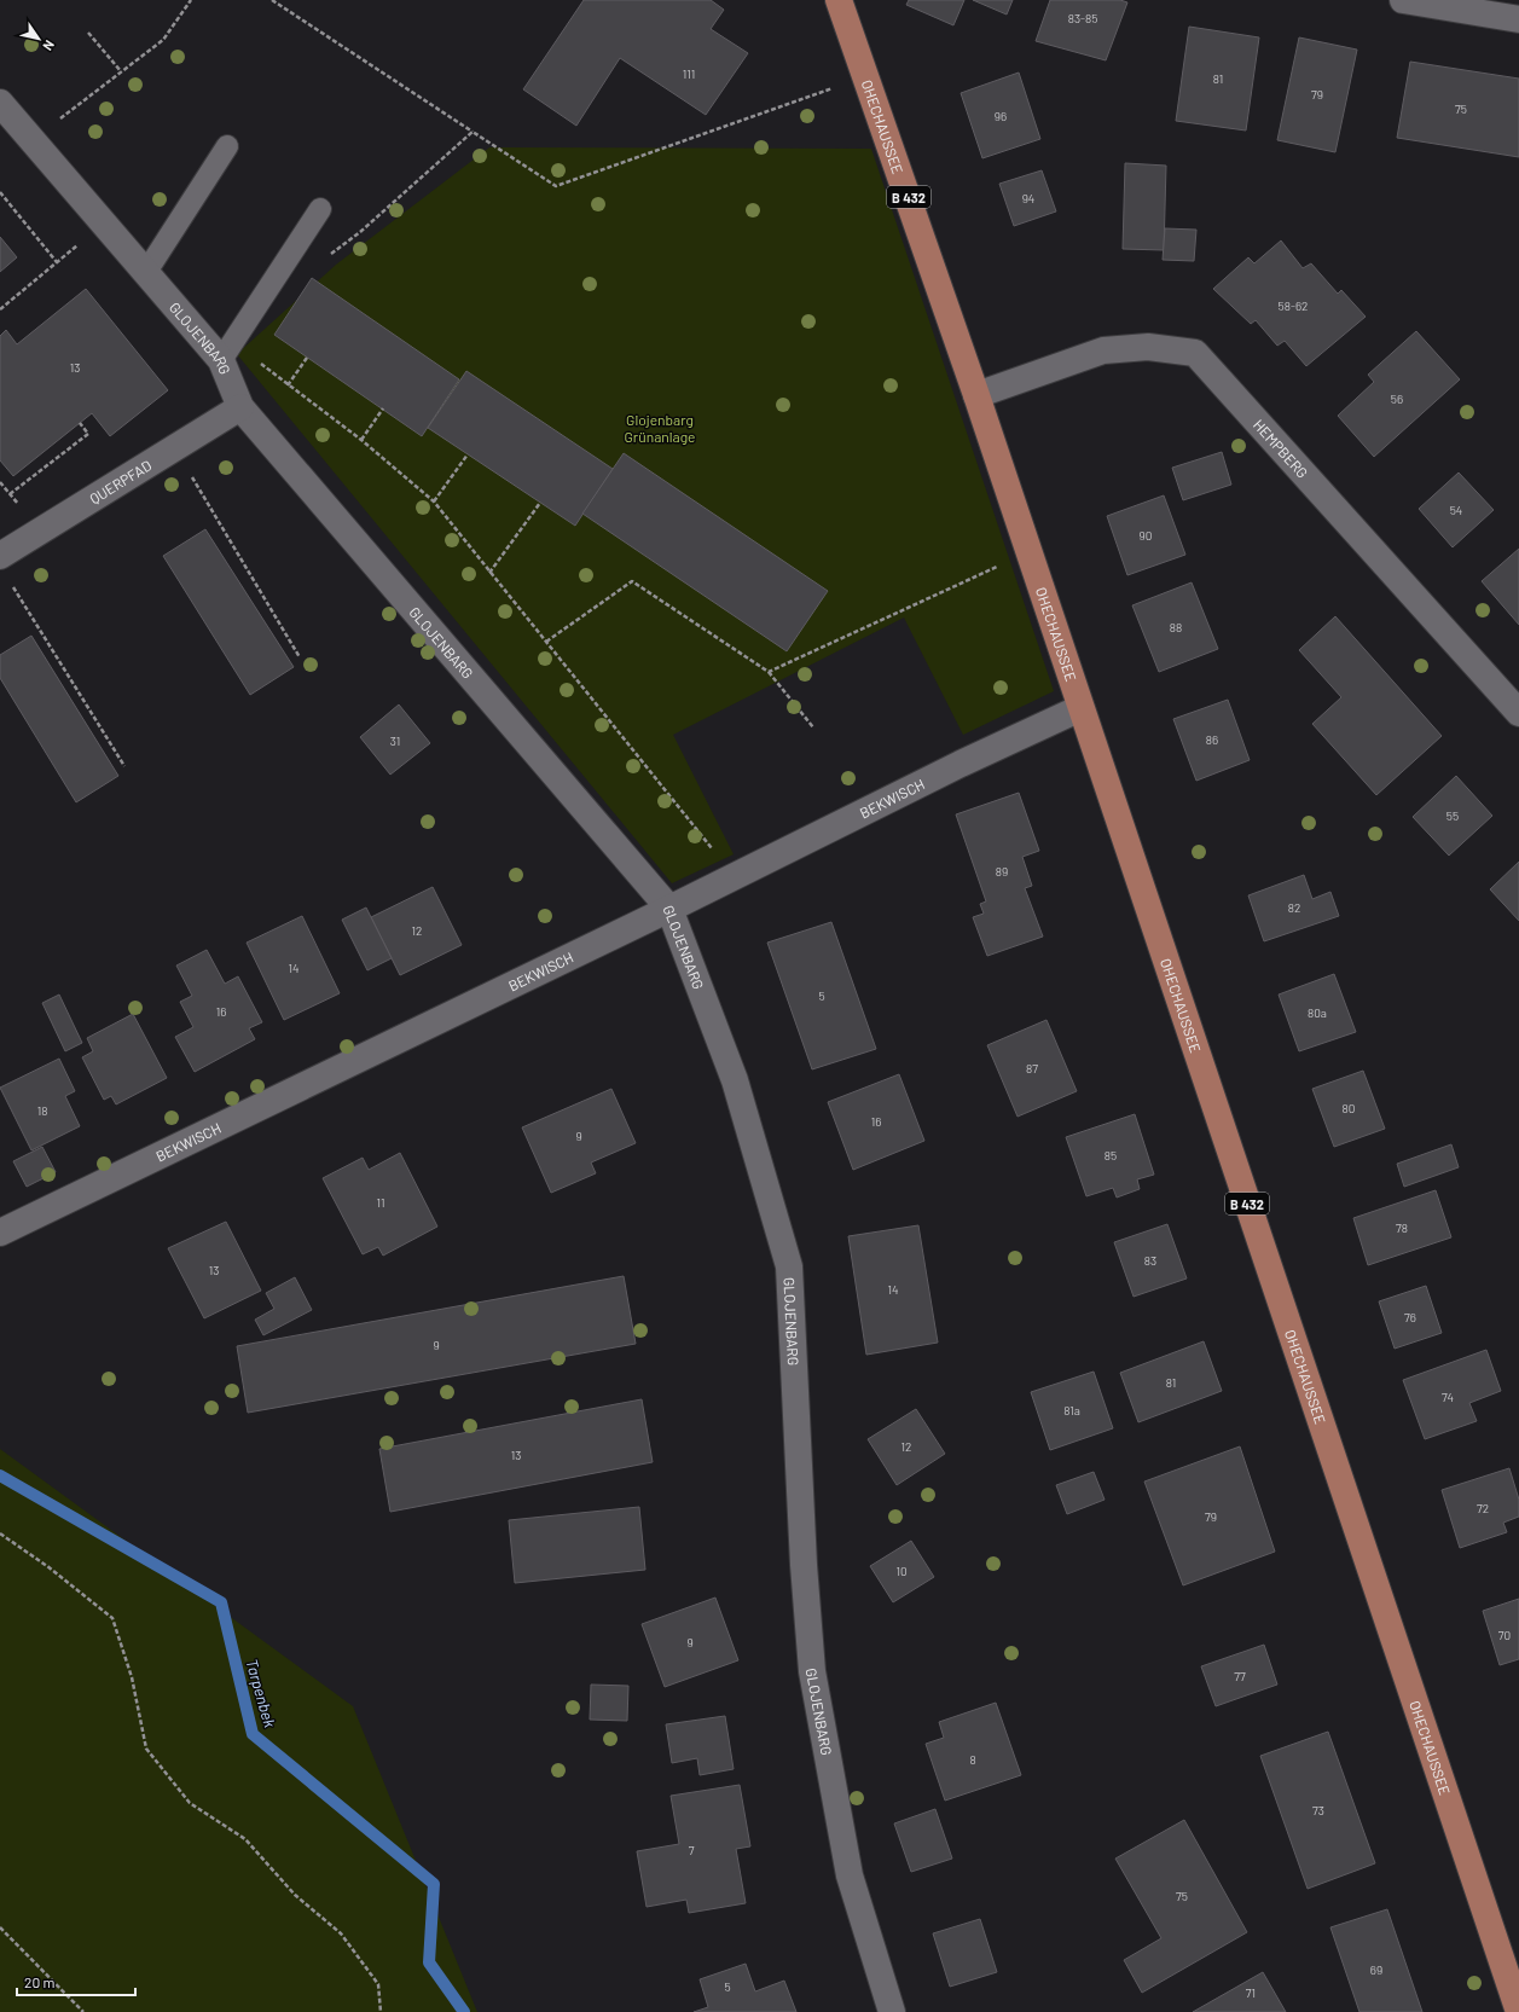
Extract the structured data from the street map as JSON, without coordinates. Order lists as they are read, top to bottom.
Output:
{
  "streets": {
    "main road": ["OHECHAUSSEE", "B 432"],
    "street": [
      "GLOJENBARG",
      "HEMPBERG",
      "QUERPFAD",
      "BEKWISCH"
    ]
  },
  "crossings": [
    ["OHECHAUSSEE", "HEMPBERG"],
    ["OHECHAUSSEE", "BEKWISCH"],
    ["GLOJENBARG", "QUERPFAD"],
    ["GLOJENBARG", "BEKWISCH"]
  ],
  "water": ["Tarpenbek"],
  "parks": ["Glojenbarg Grünanlage"],
  "house_numbers": [
    "83-85",
    "111",
    "81",
    "79",
    "75",
    "96",
    "94",
    "58-62",
    "13",
    "56",
    "54",
    "90",
    "88",
    "86",
    "31",
    "55",
    "89",
    "82",
    "12",
    "14",
    "5",
    "16",
    "80a",
    "87",
    "80",
    "18",
    "16",
    "9",
    "85",
    "11",
    "78",
    "83",
    "13",
    "14",
    "76",
    "9",
    "81",
    "74",
    "81a",
    "12",
    "13",
    "72",
    "79",
    "10",
    "70",
    "9",
    "77",
    "8",
    "73",
    "7",
    "75",
    "69",
    "5",
    "71"
  ],
  "scale_bar": "20 m",
  "north": "bottom right"
}
